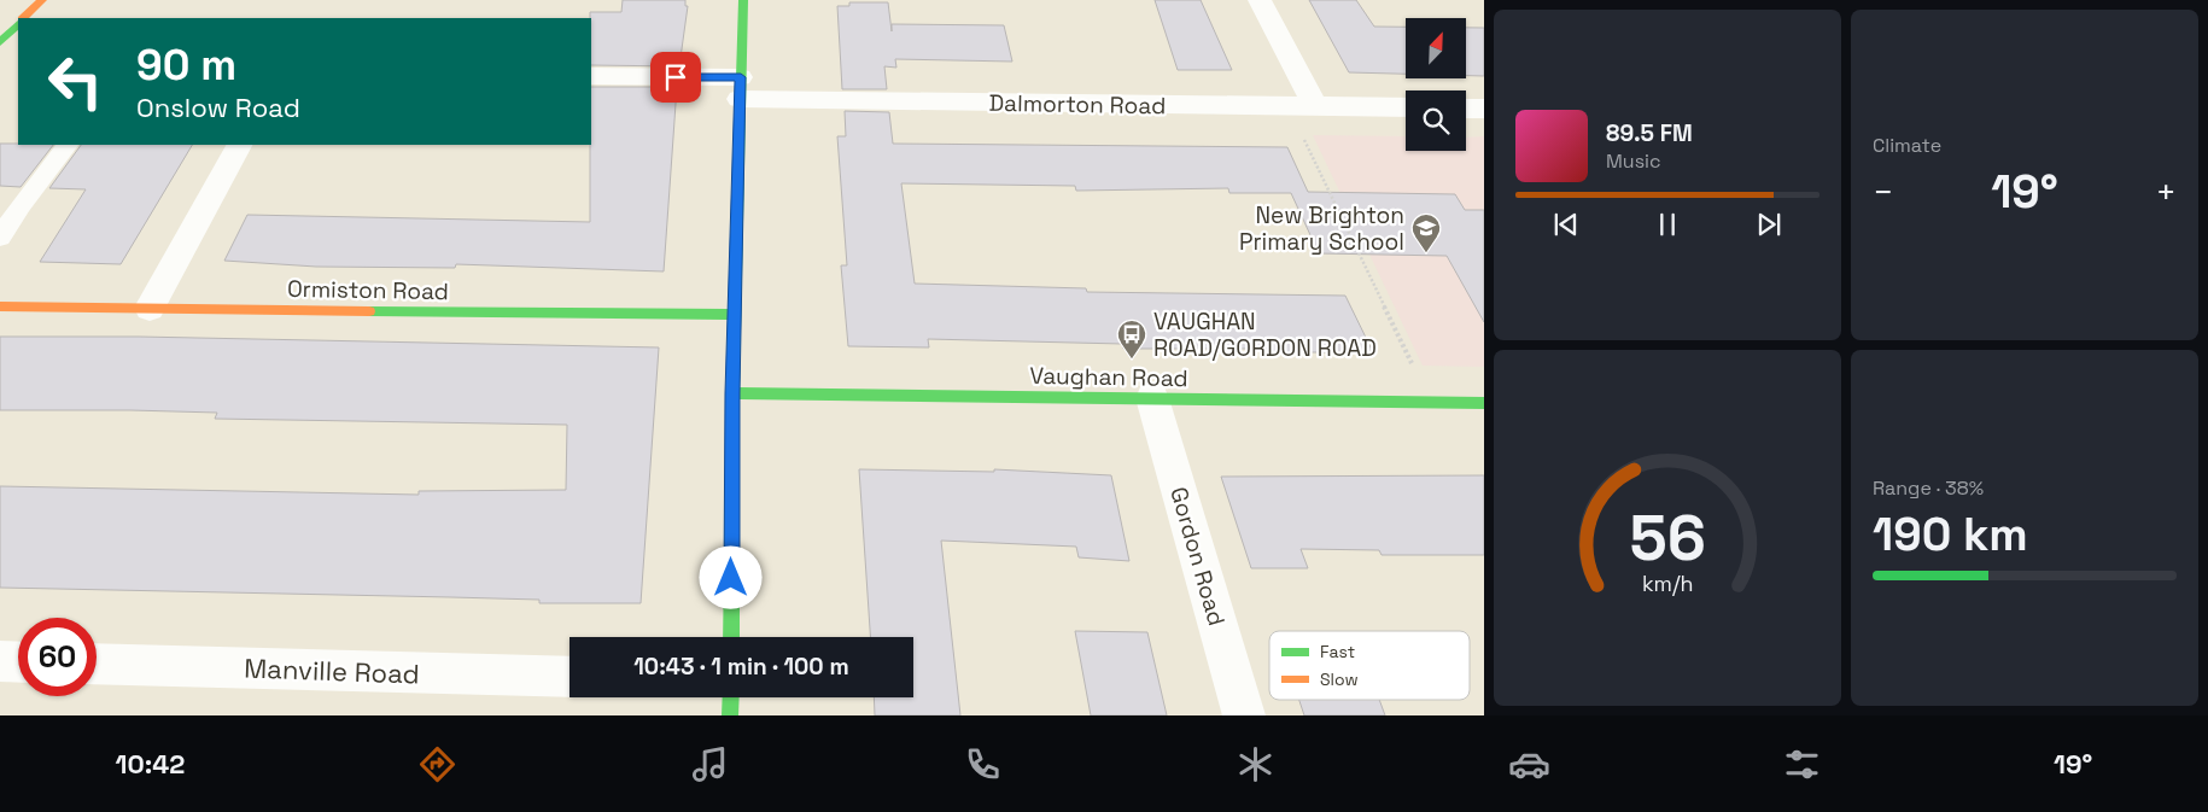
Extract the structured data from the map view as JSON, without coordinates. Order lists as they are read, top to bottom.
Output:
{
  "streets": {
    "street": [
      "Dalmorton Road",
      "Ormiston Road",
      "Vaughan Road",
      "Gordon Road",
      "Manville Road"
    ]
  },
  "crossings": [
    ["Vaughan Road", "Gordon Road"]
  ],
  "places": {
    "school or university": ["New Brighton Primary School"],
    "bus stop": ["VAUGHAN ROAD/GORDON ROAD"]
  },
  "legend": ["Fast", "Slow"],
  "north": "top right",
  "page": {
    "tile": [
      "Climate",
      ["Range · 38%", "190 km"]
    ],
    "turn": ["90 m", "Onslow Road"],
    "song": ["89.5 FM", "Music"],
    "heat": ["−", "19°", "+"],
    "limit": "60",
    "trip": "10:43 · 1 min · 100 m",
    "tabs": ["10:42", "19°"],
    "gauge": ["56", "km/h"]
  }
}
